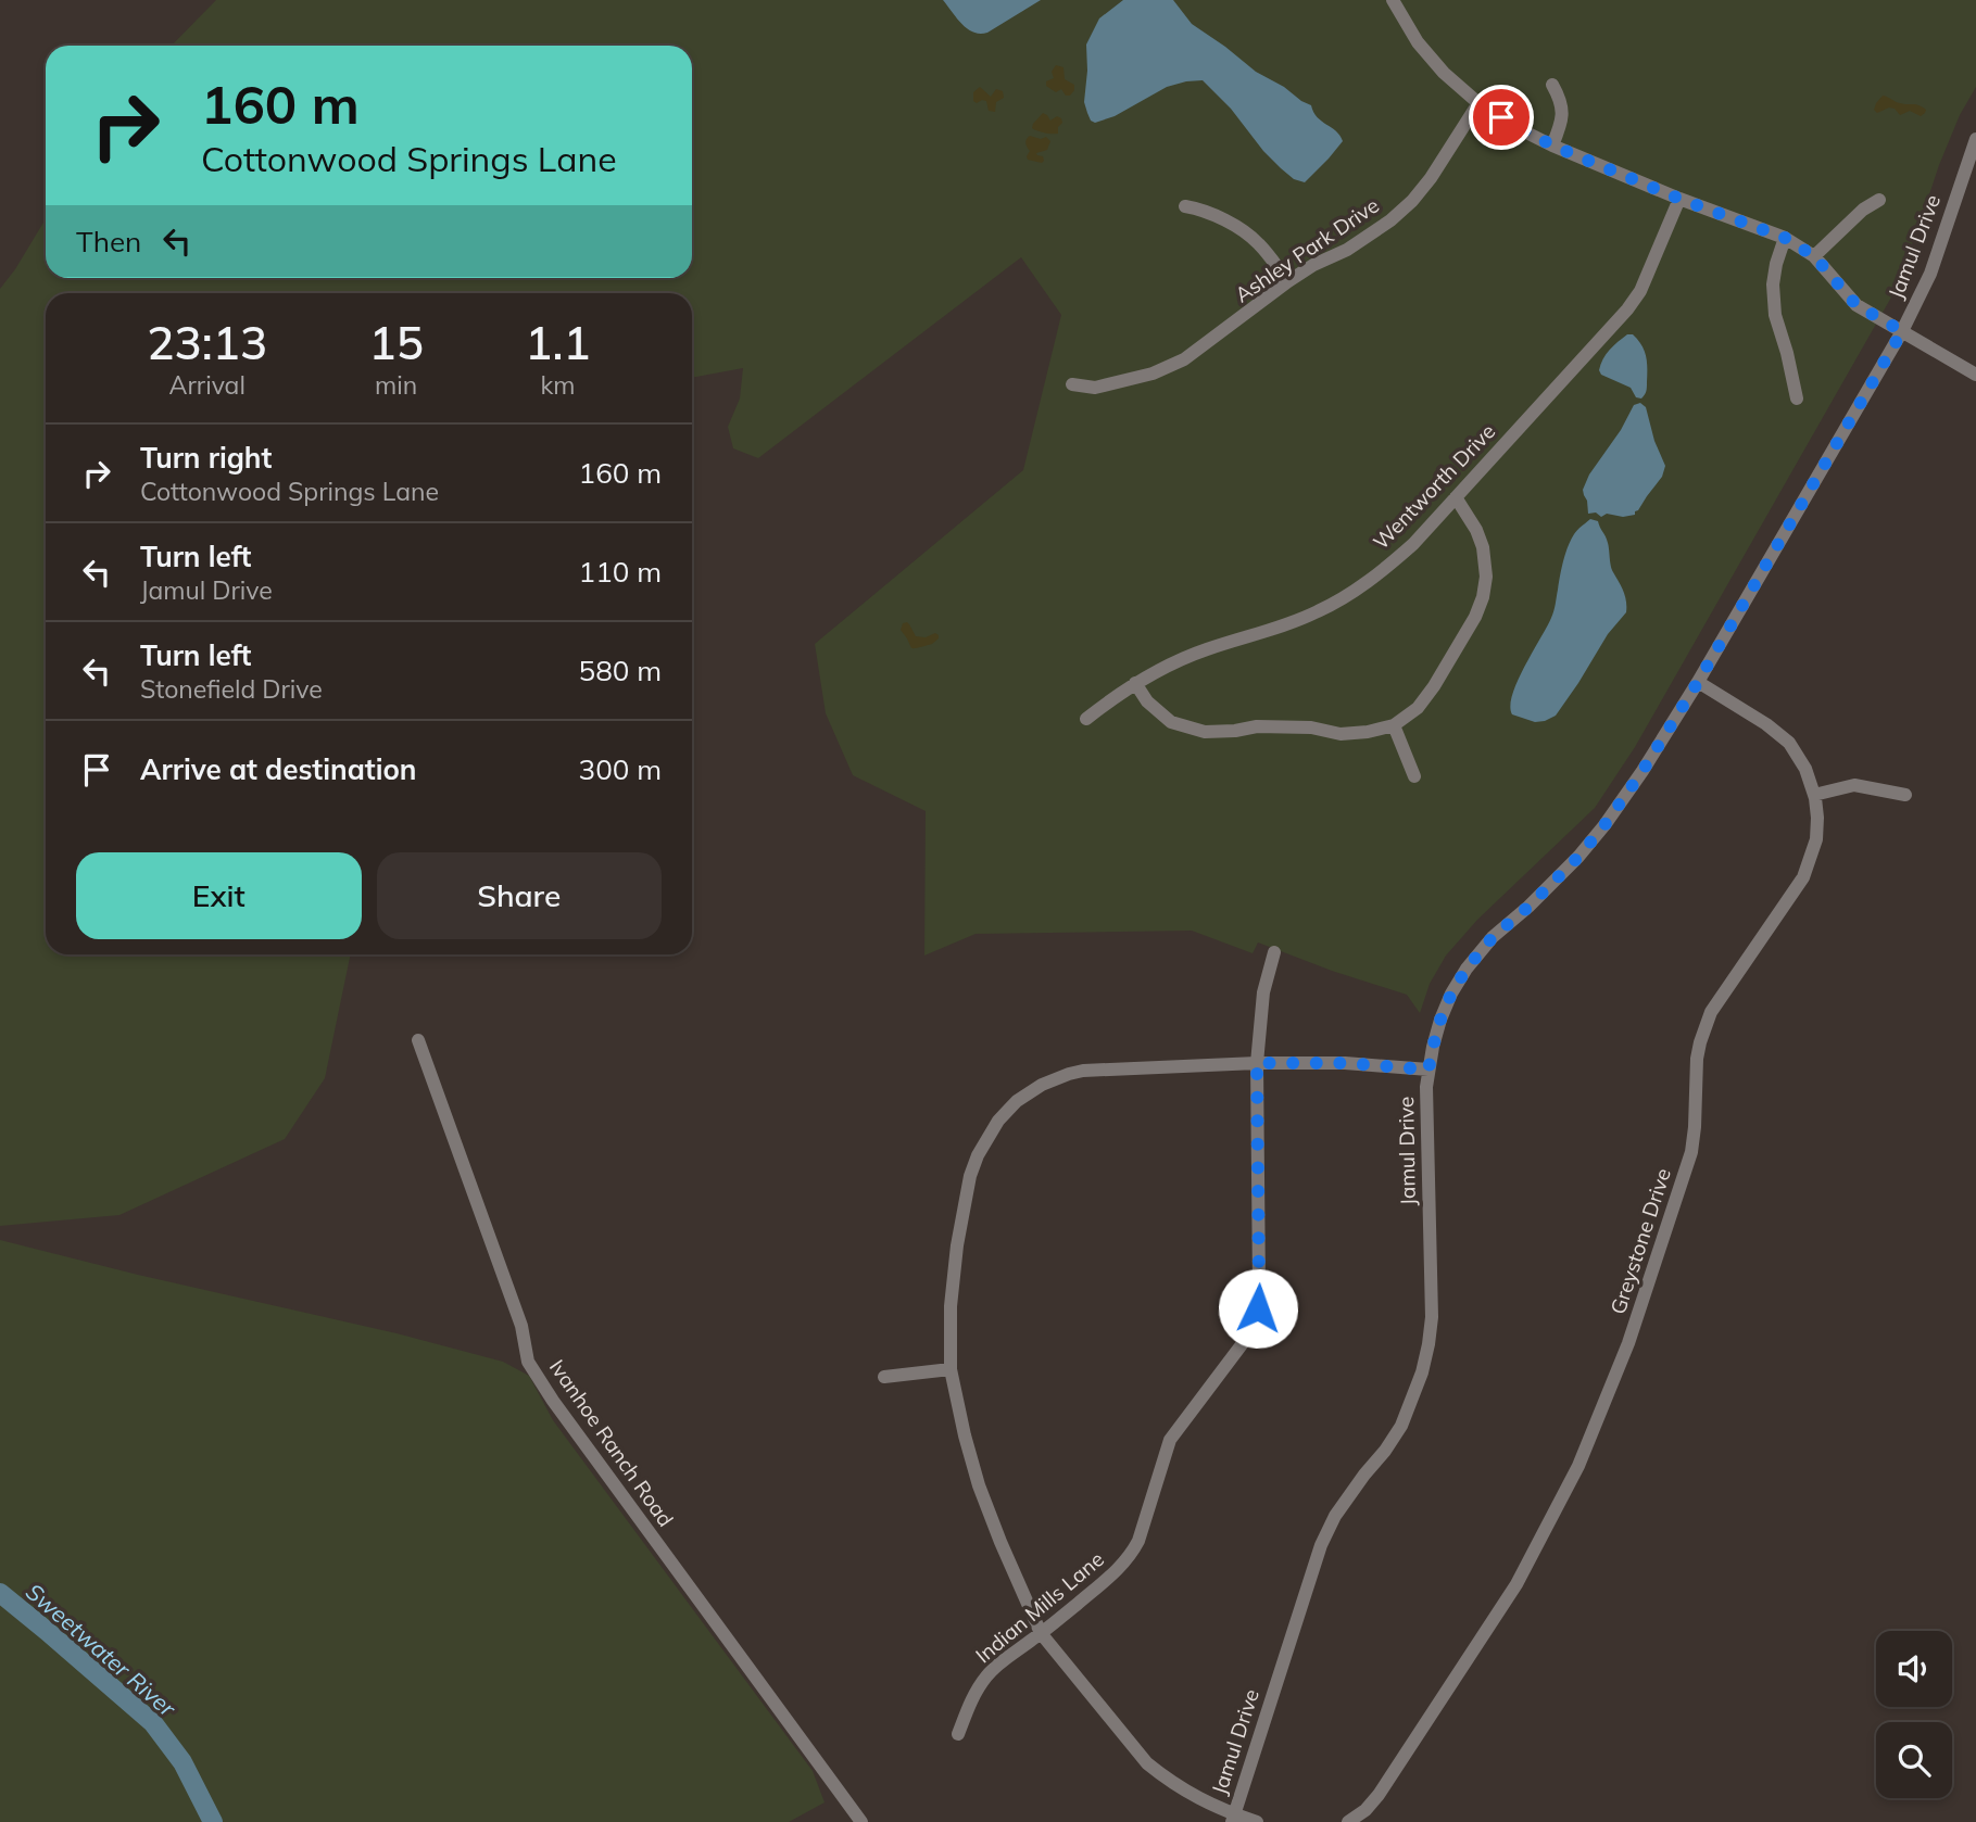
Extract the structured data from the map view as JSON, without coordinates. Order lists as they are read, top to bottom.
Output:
{
  "streets": {
    "street": [
      "Jamul Drive",
      "Ashley Park Drive",
      "Wentworth Drive",
      "Greystone Drive",
      "Ivanhoe Ranch Road",
      "Indian Mills Lane"
    ]
  },
  "crossings": [
    ["Jamul Drive", "Greystone Drive"]
  ],
  "water": ["Sweetwater River"],
  "page": {
    "turn": ["160 m", "Cottonwood Springs Lane"],
    "then": "Then",
    "eta": [
      "23:13",
      "Arrival",
      "15",
      "min",
      "1.1",
      "km"
    ],
    "list": [
      {
        "name": "Turn right",
        "note": "Cottonwood Springs Lane",
        "value": "160 m"
      },
      {
        "name": "Turn left",
        "note": "Jamul Drive",
        "value": "110 m"
      },
      {
        "name": "Turn left",
        "note": "Stonefield Drive",
        "value": "580 m"
      },
      {
        "name": "Arrive at destination",
        "value": "300 m"
      }
    ],
    "buttons": ["Exit", "Share"]
  }
}
